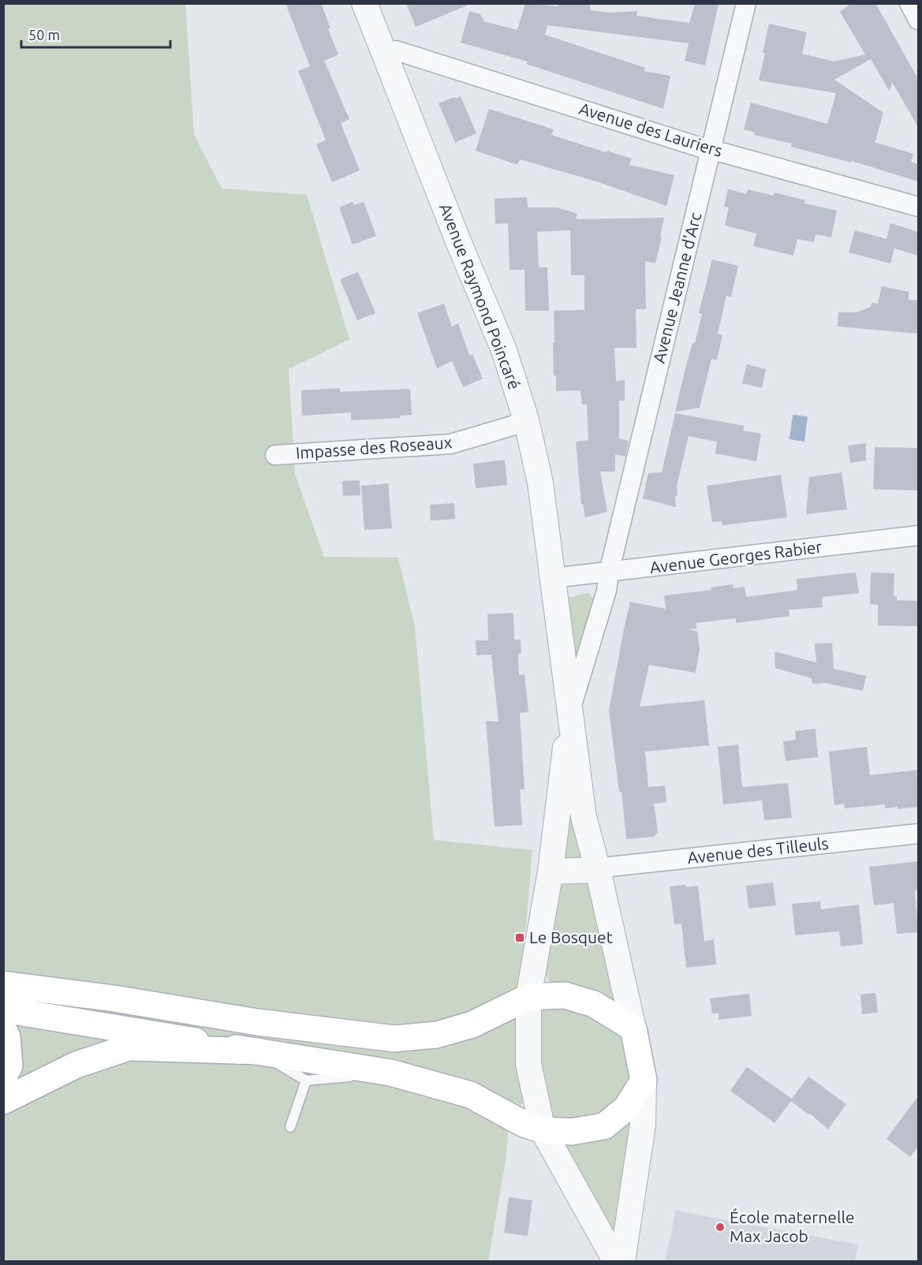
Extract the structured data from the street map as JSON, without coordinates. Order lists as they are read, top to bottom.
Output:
{
  "streets": {
    "main road": ["Avenue Raymond Poincaré"],
    "street": [
      "Avenue des Lauriers",
      "Avenue Jeanne d'Arc",
      "Impasse des Roseaux",
      "Avenue Georges Rabier",
      "Avenue des Tilleuls"
    ]
  },
  "crossings": [
    ["Avenue des Lauriers", "Avenue Jeanne d'Arc"],
    ["Avenue des Lauriers", "Avenue Raymond Poincaré"],
    ["Avenue Jeanne d'Arc", "Avenue Raymond Poincaré"],
    ["Avenue Jeanne d'Arc", "Avenue Georges Rabier"],
    ["Avenue Raymond Poincaré", "Impasse des Roseaux"],
    ["Avenue Raymond Poincaré", "Avenue Georges Rabier"],
    ["Avenue Raymond Poincaré", "Avenue des Tilleuls"]
  ],
  "places": {
    "transit": ["Le Bosquet"],
    "other": ["École maternelle Max Jacob"]
  },
  "scale_bar": "50 m"
}
